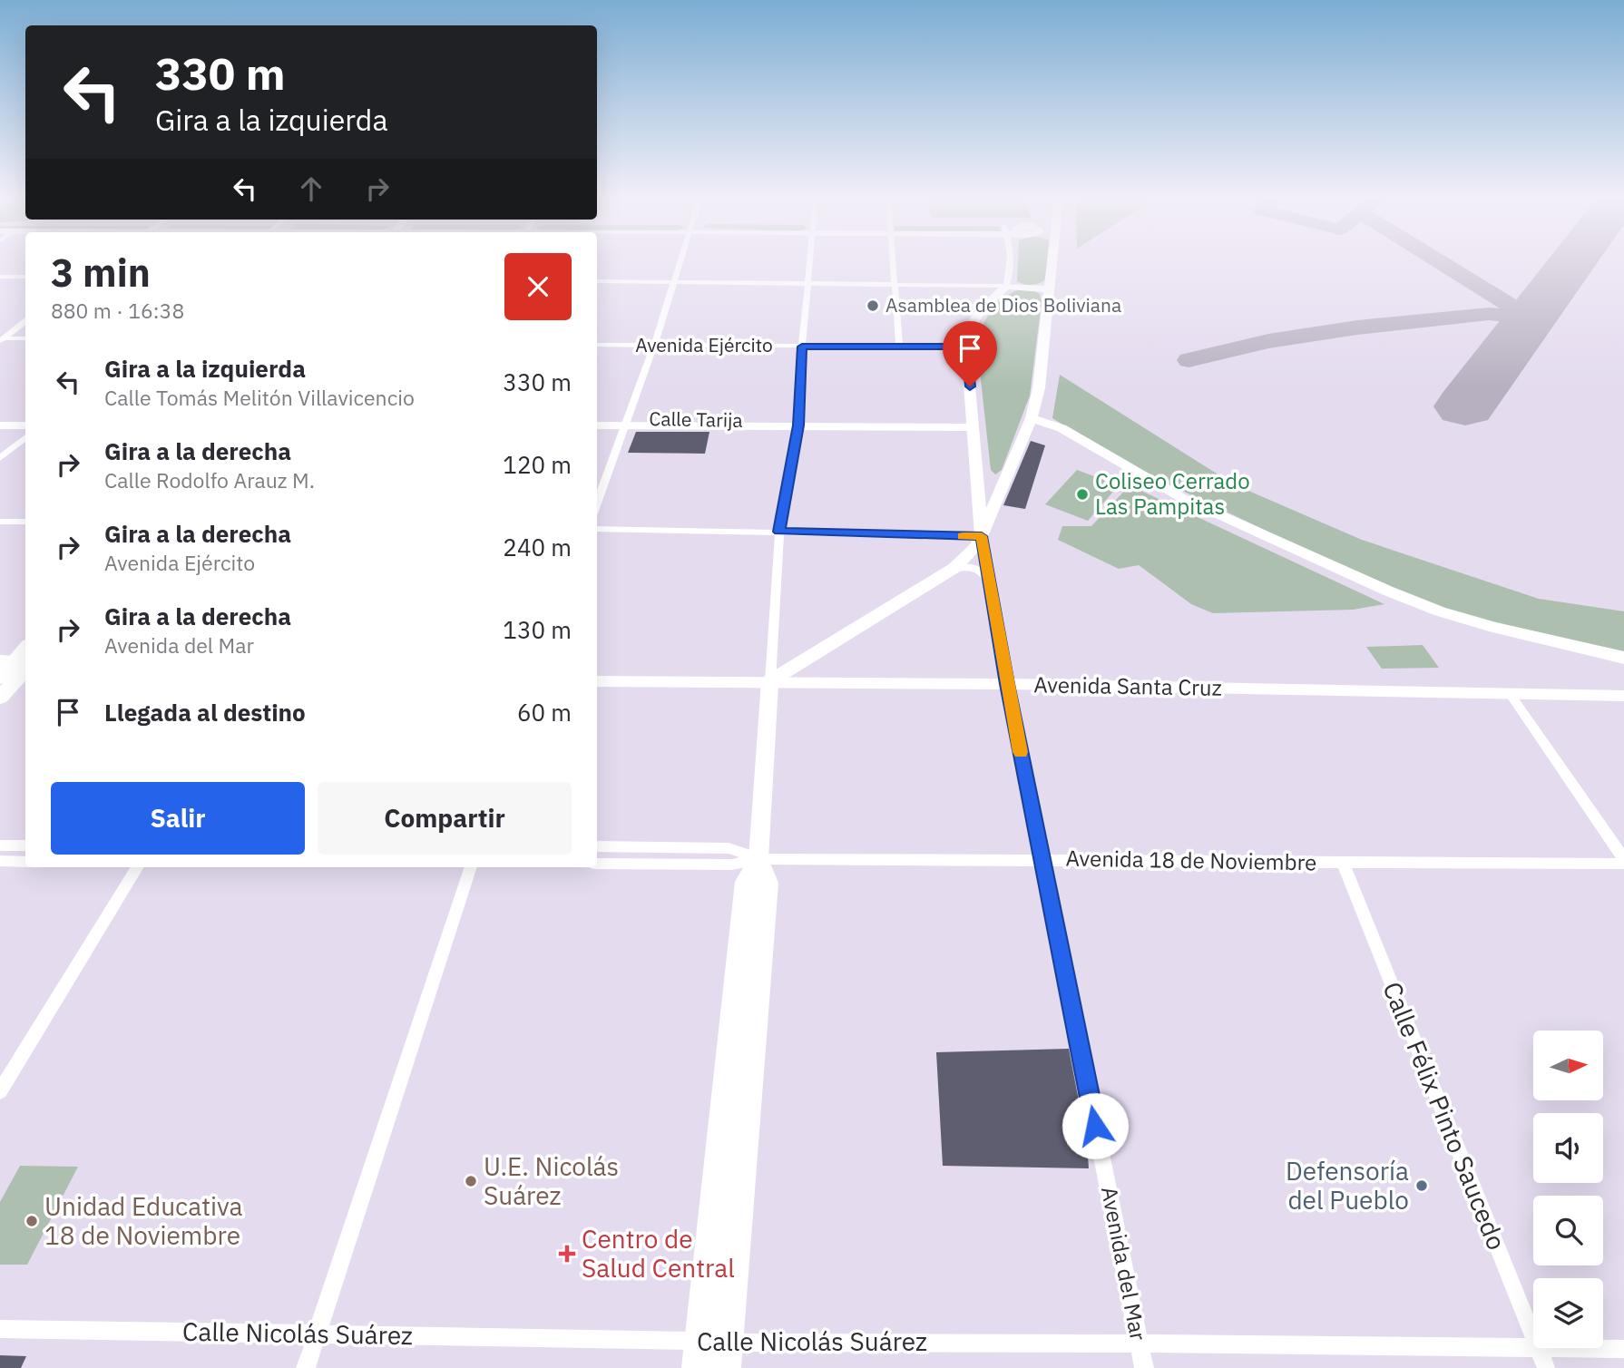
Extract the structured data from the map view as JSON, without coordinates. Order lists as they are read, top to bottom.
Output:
{
  "streets": {
    "main road": ["Calle Tarija", "Avenida Santa Cruz", "Avenida del Mar"],
    "street": [
      "Avenida Ejército",
      "Avenida 18 de Noviembre",
      "Calle Félix Pinto Saucedo",
      "Calle Nicolás Suárez"
    ]
  },
  "crossings": [
    ["Avenida Ejército", "Avenida del Mar"],
    ["Calle Tarija", "Avenida del Mar"],
    ["Avenida Santa Cruz", "Avenida del Mar"],
    ["Avenida 18 de Noviembre", "Calle Félix Pinto Saucedo"],
    ["Avenida 18 de Noviembre", "Avenida del Mar"],
    ["Calle Félix Pinto Saucedo", "Calle Nicolás Suárez"],
    ["Avenida del Mar", "Calle Nicolás Suárez"]
  ],
  "places": {
    "other": [
      "Asamblea de Dios Boliviana",
      "Coliseo Cerrado Las Pampitas",
      "U.E. Nicolás Suárez",
      "Defensoría del Pueblo",
      "Unidad Educativa 18 de Noviembre"
    ],
    "health": ["Centro de Salud Central"]
  },
  "north": "right",
  "page": {
    "turn": ["330 m", "Gira a la izquierda"],
    "heading": ["3 min", "880 m · 16:38"],
    "list": [
      {
        "name": "Gira a la izquierda",
        "note": "Calle Tomás Melitón Villavicencio",
        "value": "330 m"
      },
      {
        "name": "Gira a la derecha",
        "note": "Calle Rodolfo Arauz M.",
        "value": "120 m"
      },
      {
        "name": "Gira a la derecha",
        "note": "Avenida Ejército",
        "value": "240 m"
      },
      {
        "name": "Gira a la derecha",
        "note": "Avenida del Mar",
        "value": "130 m"
      },
      {
        "name": "Llegada al destino",
        "value": "60 m"
      }
    ],
    "buttons": ["Salir", "Compartir"]
  }
}
